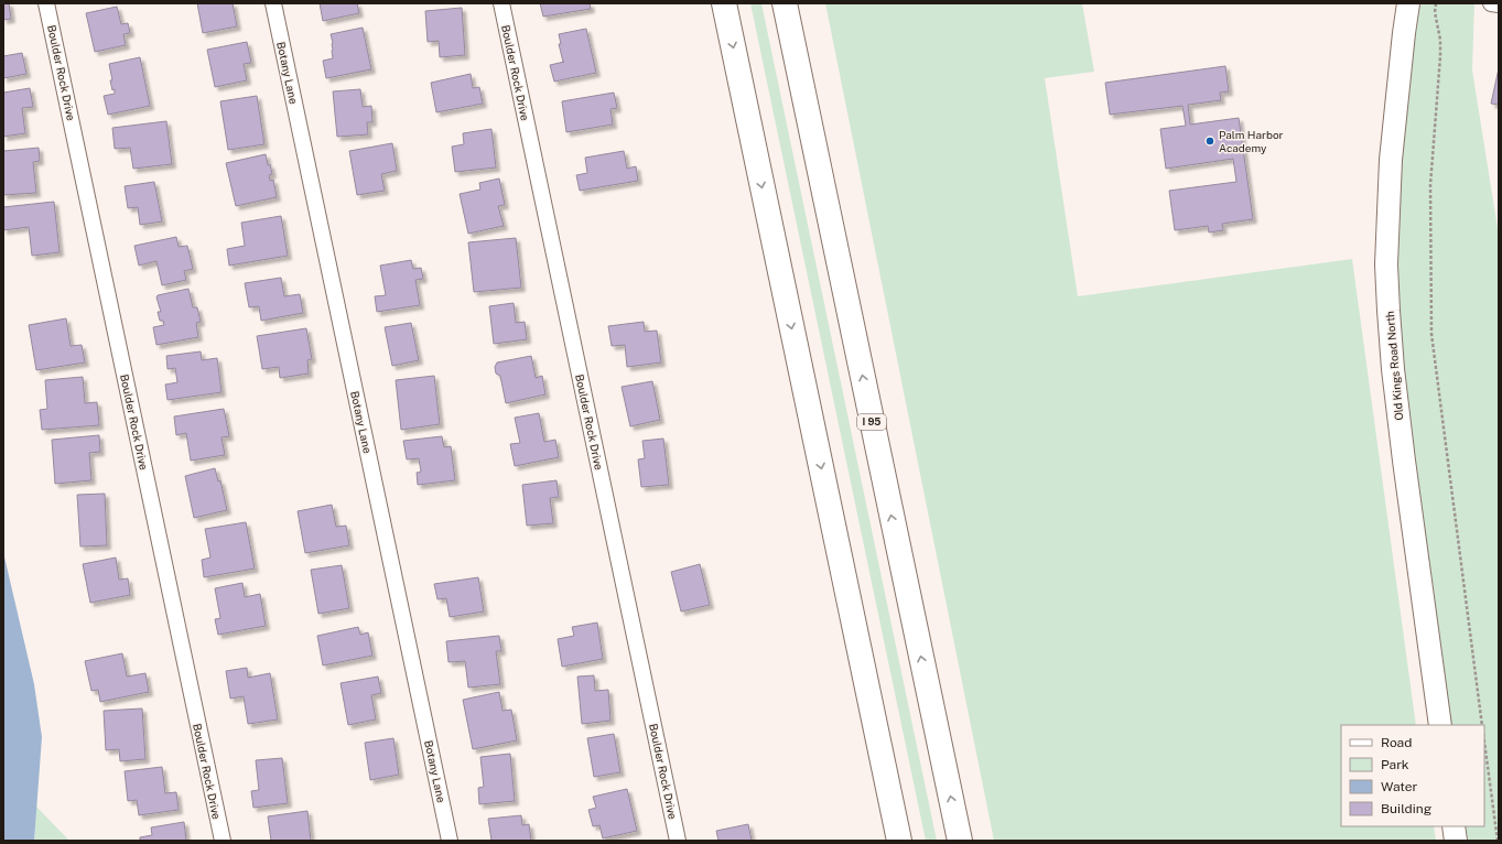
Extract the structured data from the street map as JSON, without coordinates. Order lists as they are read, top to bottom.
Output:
{
  "streets": {
    "highway": ["I 95"],
    "street": ["Boulder Rock Drive", "Botany Lane", "Old Kings Road North"]
  },
  "places": ["Palm Harbor Academy"],
  "legend": [
    "Road",
    "Park",
    "Water",
    "Building"
  ]
}
